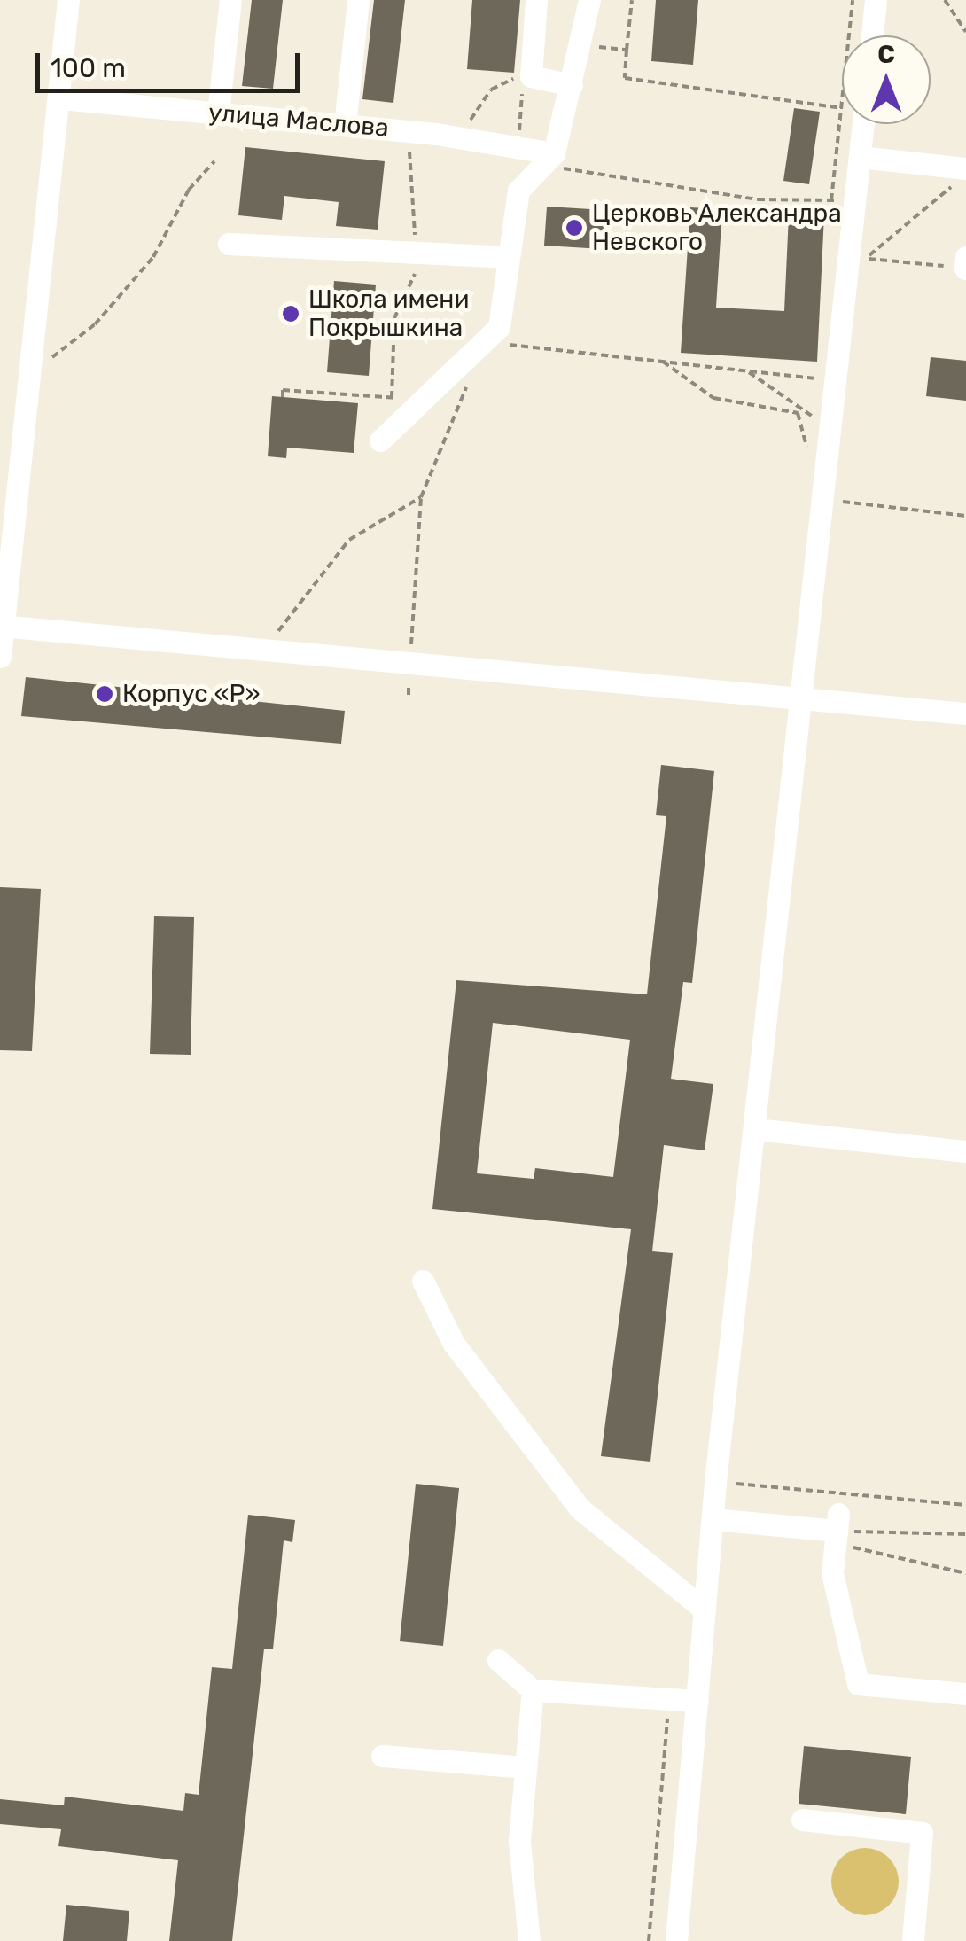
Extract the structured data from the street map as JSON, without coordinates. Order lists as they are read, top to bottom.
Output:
{
  "streets": {
    "street": ["улица Маслова"]
  },
  "places": ["Церковь Александра Невского", "Школа имени Покрышкина", "Корпус «Р»"],
  "scale_bar": "100 m",
  "north": "top"
}
